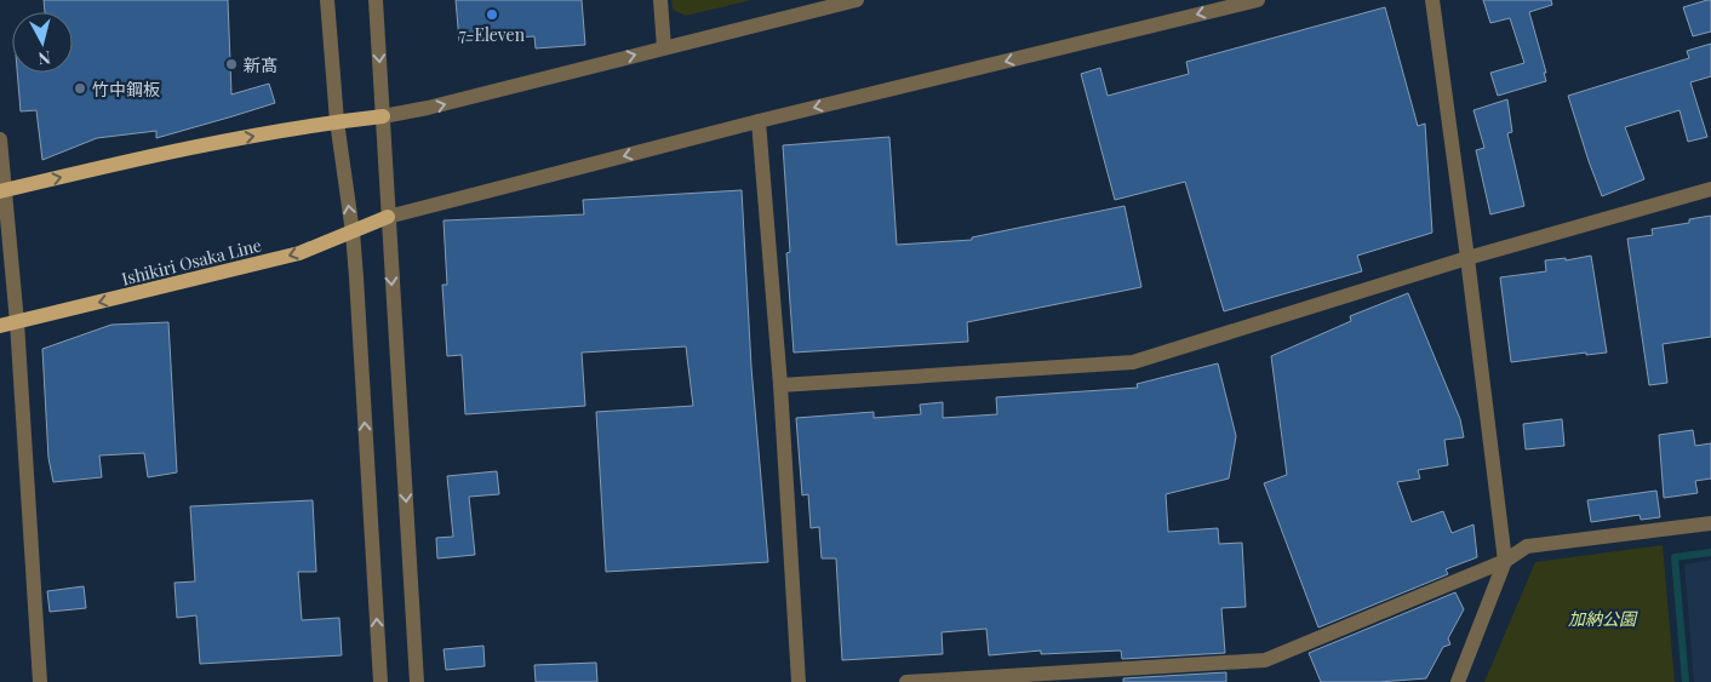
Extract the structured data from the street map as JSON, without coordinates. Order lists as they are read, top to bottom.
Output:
{
  "streets": {
    "main road": ["Ishikiri Osaka Line"]
  },
  "parks": ["加納公園"],
  "places": ["7-Eleven", "新髙", "竹中鋼板"],
  "north": "bottom"
}
